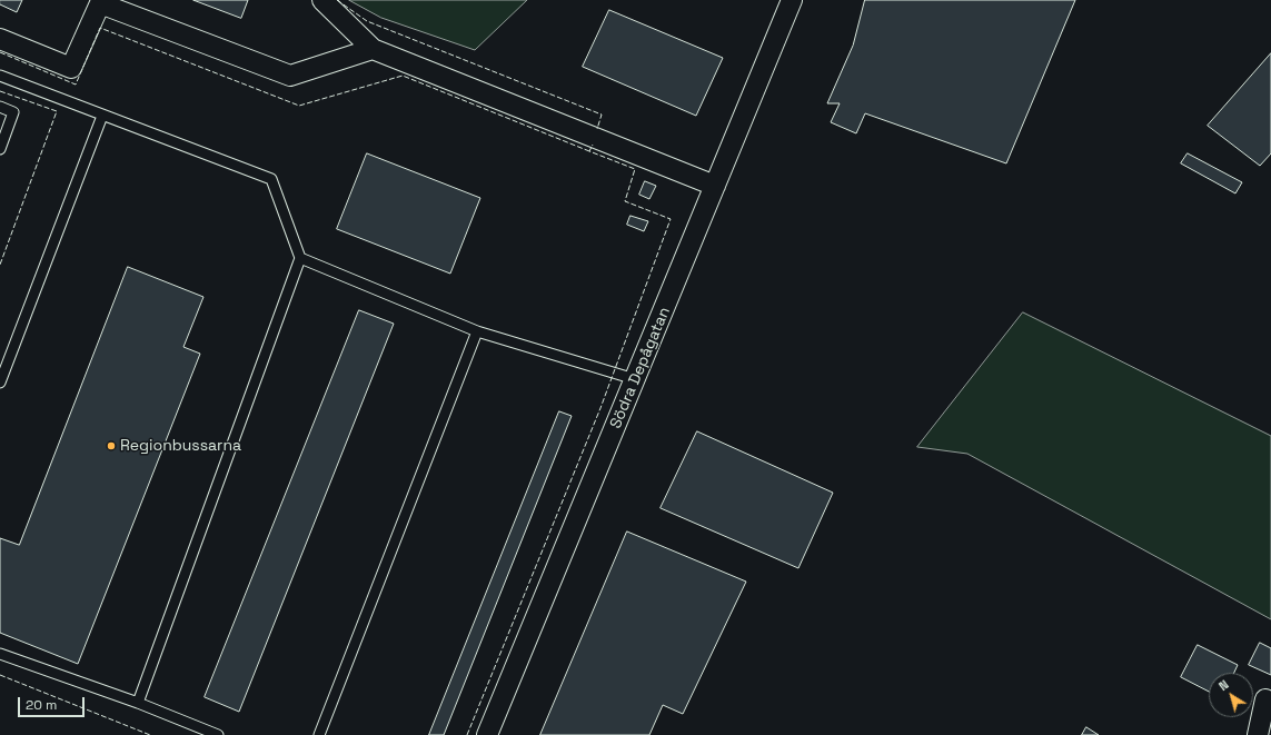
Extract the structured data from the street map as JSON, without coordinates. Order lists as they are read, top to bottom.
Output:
{
  "streets": {
    "street": ["Södra Depågatan"]
  },
  "places": ["Regionbussarna"],
  "scale_bar": "20 m",
  "north": "top left"
}
